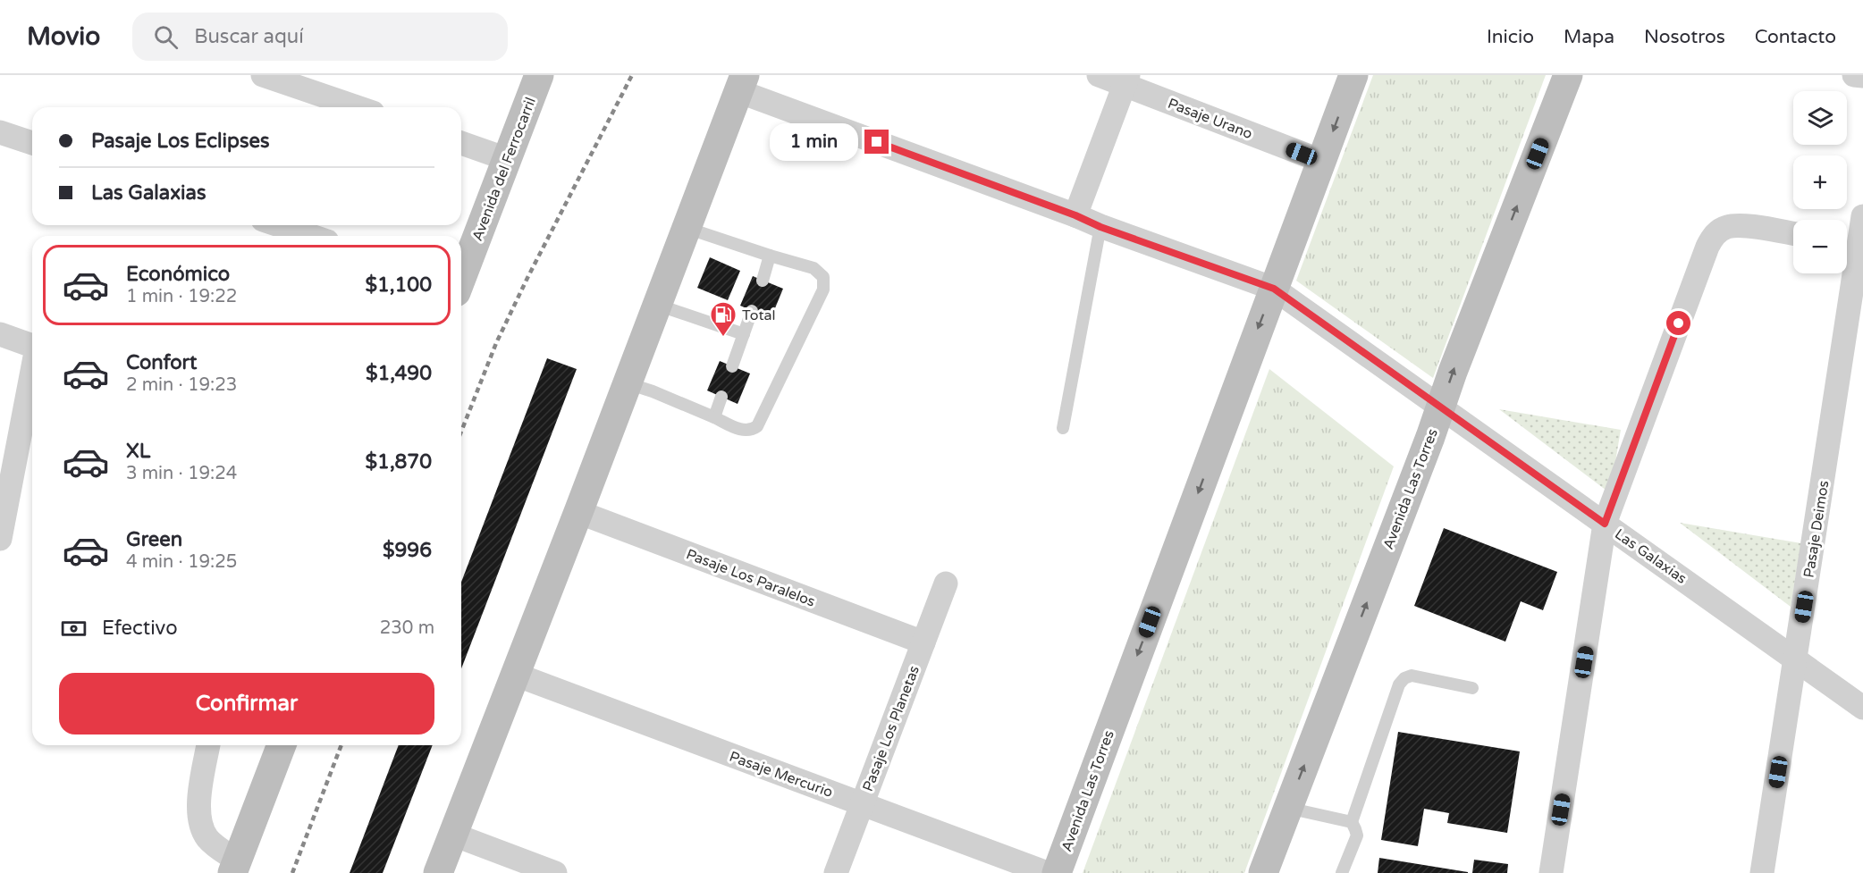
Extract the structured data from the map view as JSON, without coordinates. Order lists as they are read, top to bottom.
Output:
{
  "streets": {
    "street": [
      "Pasaje Urano",
      "Avenida del Ferrocarril",
      "Avenida Las Torres",
      "Pasaje Deimos",
      "Las Galaxias",
      "Pasaje Los Paralelos",
      "Pasaje Los Planetas",
      "Pasaje Mercurio"
    ]
  },
  "crossings": [
    ["Pasaje Urano", "Avenida Las Torres"],
    ["Avenida Las Torres", "Las Galaxias"],
    ["Pasaje Deimos", "Las Galaxias"],
    ["Pasaje Los Paralelos", "Pasaje Los Planetas"],
    ["Pasaje Los Planetas", "Pasaje Mercurio"]
  ],
  "places": {
    "fuel station": ["Total"]
  },
  "page": {
    "header": "Movio",
    "search": "Buscar aquí",
    "nav": [
      "Inicio",
      "Mapa",
      "Nosotros",
      "Contacto"
    ],
    "map_buttons": ["+", "−"],
    "banner": ["Pasaje Los Eclipses", "Las Galaxias"],
    "bubble": "1 min",
    "list": [
      {
        "name": "Económico",
        "note": "1 min · 19:22",
        "value": "$1,100"
      },
      {
        "name": "Confort",
        "note": "2 min · 19:23",
        "value": "$1,490"
      },
      {
        "name": "XL",
        "note": "3 min · 19:24",
        "value": "$1,870"
      },
      {
        "name": "Green",
        "note": "4 min · 19:25",
        "value": "$996"
      }
    ],
    "pay": ["Efectivo", "230 m"],
    "buttons": "Confirmar"
  }
}
